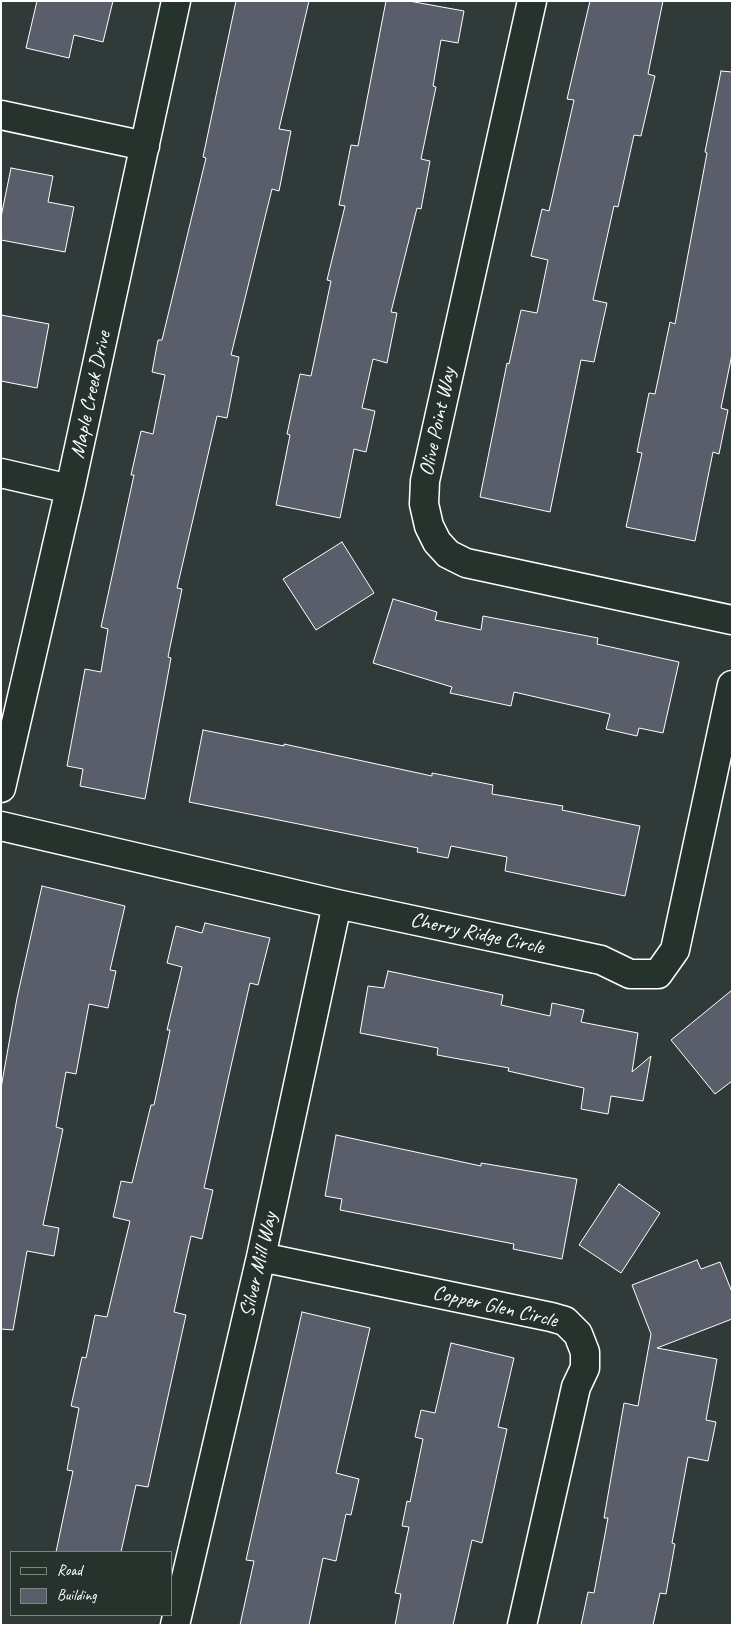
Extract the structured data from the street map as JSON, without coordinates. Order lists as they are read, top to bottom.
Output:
{
  "streets": {
    "street": [
      "Maple Creek Drive",
      "Olive Point Way",
      "Cherry Ridge Circle",
      "Silver Mill Way",
      "Copper Glen Circle"
    ]
  },
  "crossings": [
    ["Cherry Ridge Circle", "Silver Mill Way"],
    ["Silver Mill Way", "Copper Glen Circle"]
  ],
  "legend": ["Road", "Building"]
}
